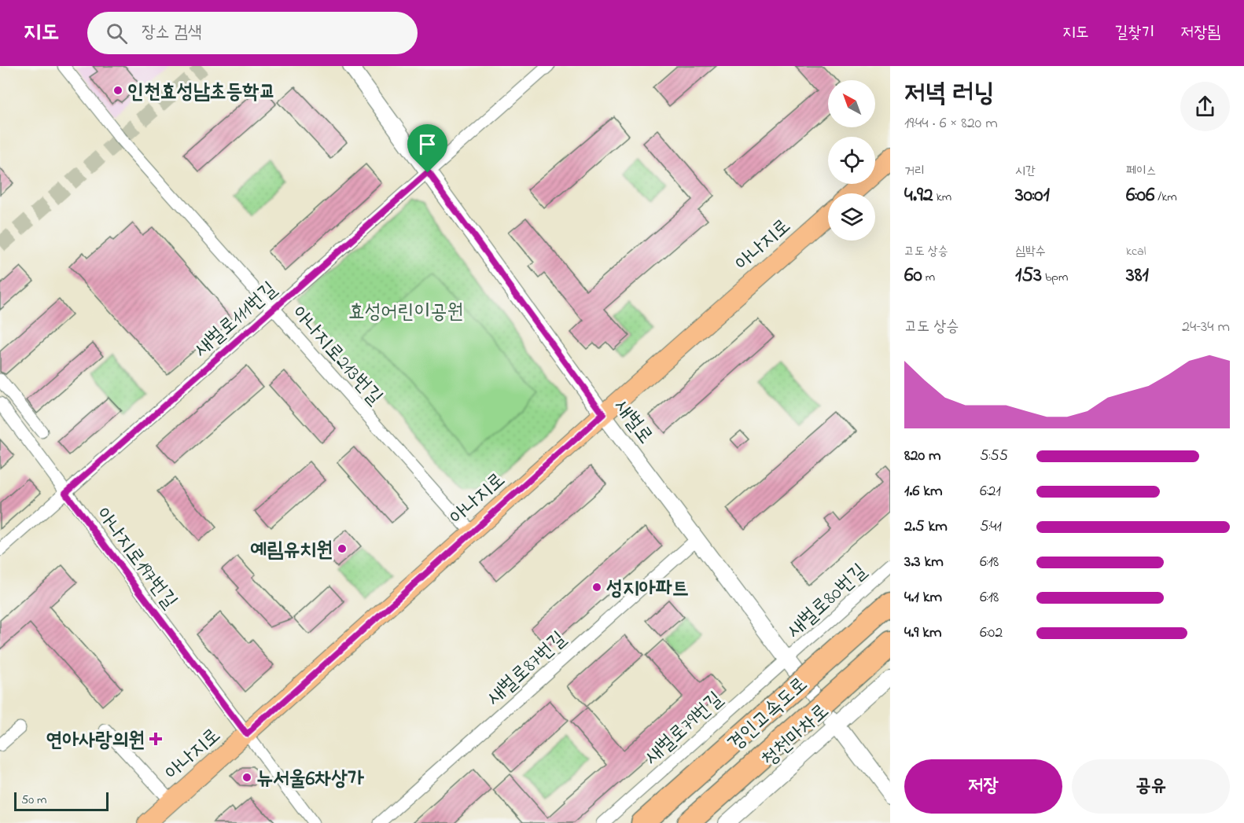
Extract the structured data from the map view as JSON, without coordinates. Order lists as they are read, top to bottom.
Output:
{
  "streets": {
    "highway": ["경인고속도로"],
    "main road": ["아나지로"],
    "street": [
      "새벌로111번길",
      "아나지로213번길",
      "새벌로",
      "아나지로197번길",
      "새벌로80번길",
      "새벌로87번길",
      "새벌로79번길",
      "청천마차로"
    ]
  },
  "crossings": [
    ["아나지로", "아나지로213번길"],
    ["아나지로", "새벌로"],
    ["아나지로", "아나지로197번길"],
    ["새벌로111번길", "아나지로213번길"],
    ["새벌로111번길", "새벌로"],
    ["새벌로111번길", "아나지로197번길"],
    ["새벌로", "새벌로80번길"],
    ["새벌로", "새벌로87번길"],
    ["새벌로", "새벌로79번길"],
    ["새벌로", "청천마차로"],
    ["새벌로80번길", "새벌로79번길"]
  ],
  "parks": ["효성어린이공원"],
  "places": {
    "other": [
      "인천효성남초등학교",
      "예림유치원",
      "성지아파트",
      "뉴서울6차상가"
    ],
    "health": ["연아사랑의원"]
  },
  "scale_bar": "50 m",
  "north": "top left",
  "page": {
    "header": "지도",
    "search": "장소 검색",
    "nav": ["지도", "길찾기", "저장됨"],
    "heading": ["저녁 러닝", "19:44 · 6 × 820 m"],
    "stats": [
      ["거리", "4.92 km"],
      ["시간", "30:01"],
      ["페이스", "6:06 /km"],
      ["고도 상승", "60 m"],
      ["심박수", "153 bpm"],
      ["kcal", "381"]
    ],
    "chart": ["고도 상승", "24–34 m"],
    "list": [
      {
        "name": "820 m",
        "note": "5:55"
      },
      {
        "name": "1.6 km",
        "note": "6:21"
      },
      {
        "name": "2.5 km",
        "note": "5:41"
      },
      {
        "name": "3.3 km",
        "note": "6:18"
      },
      {
        "name": "4.1 km",
        "note": "6:18"
      },
      {
        "name": "4.9 km",
        "note": "6:02"
      }
    ],
    "buttons": ["저장", "공유"],
    "scale": "50 m"
  }
}
